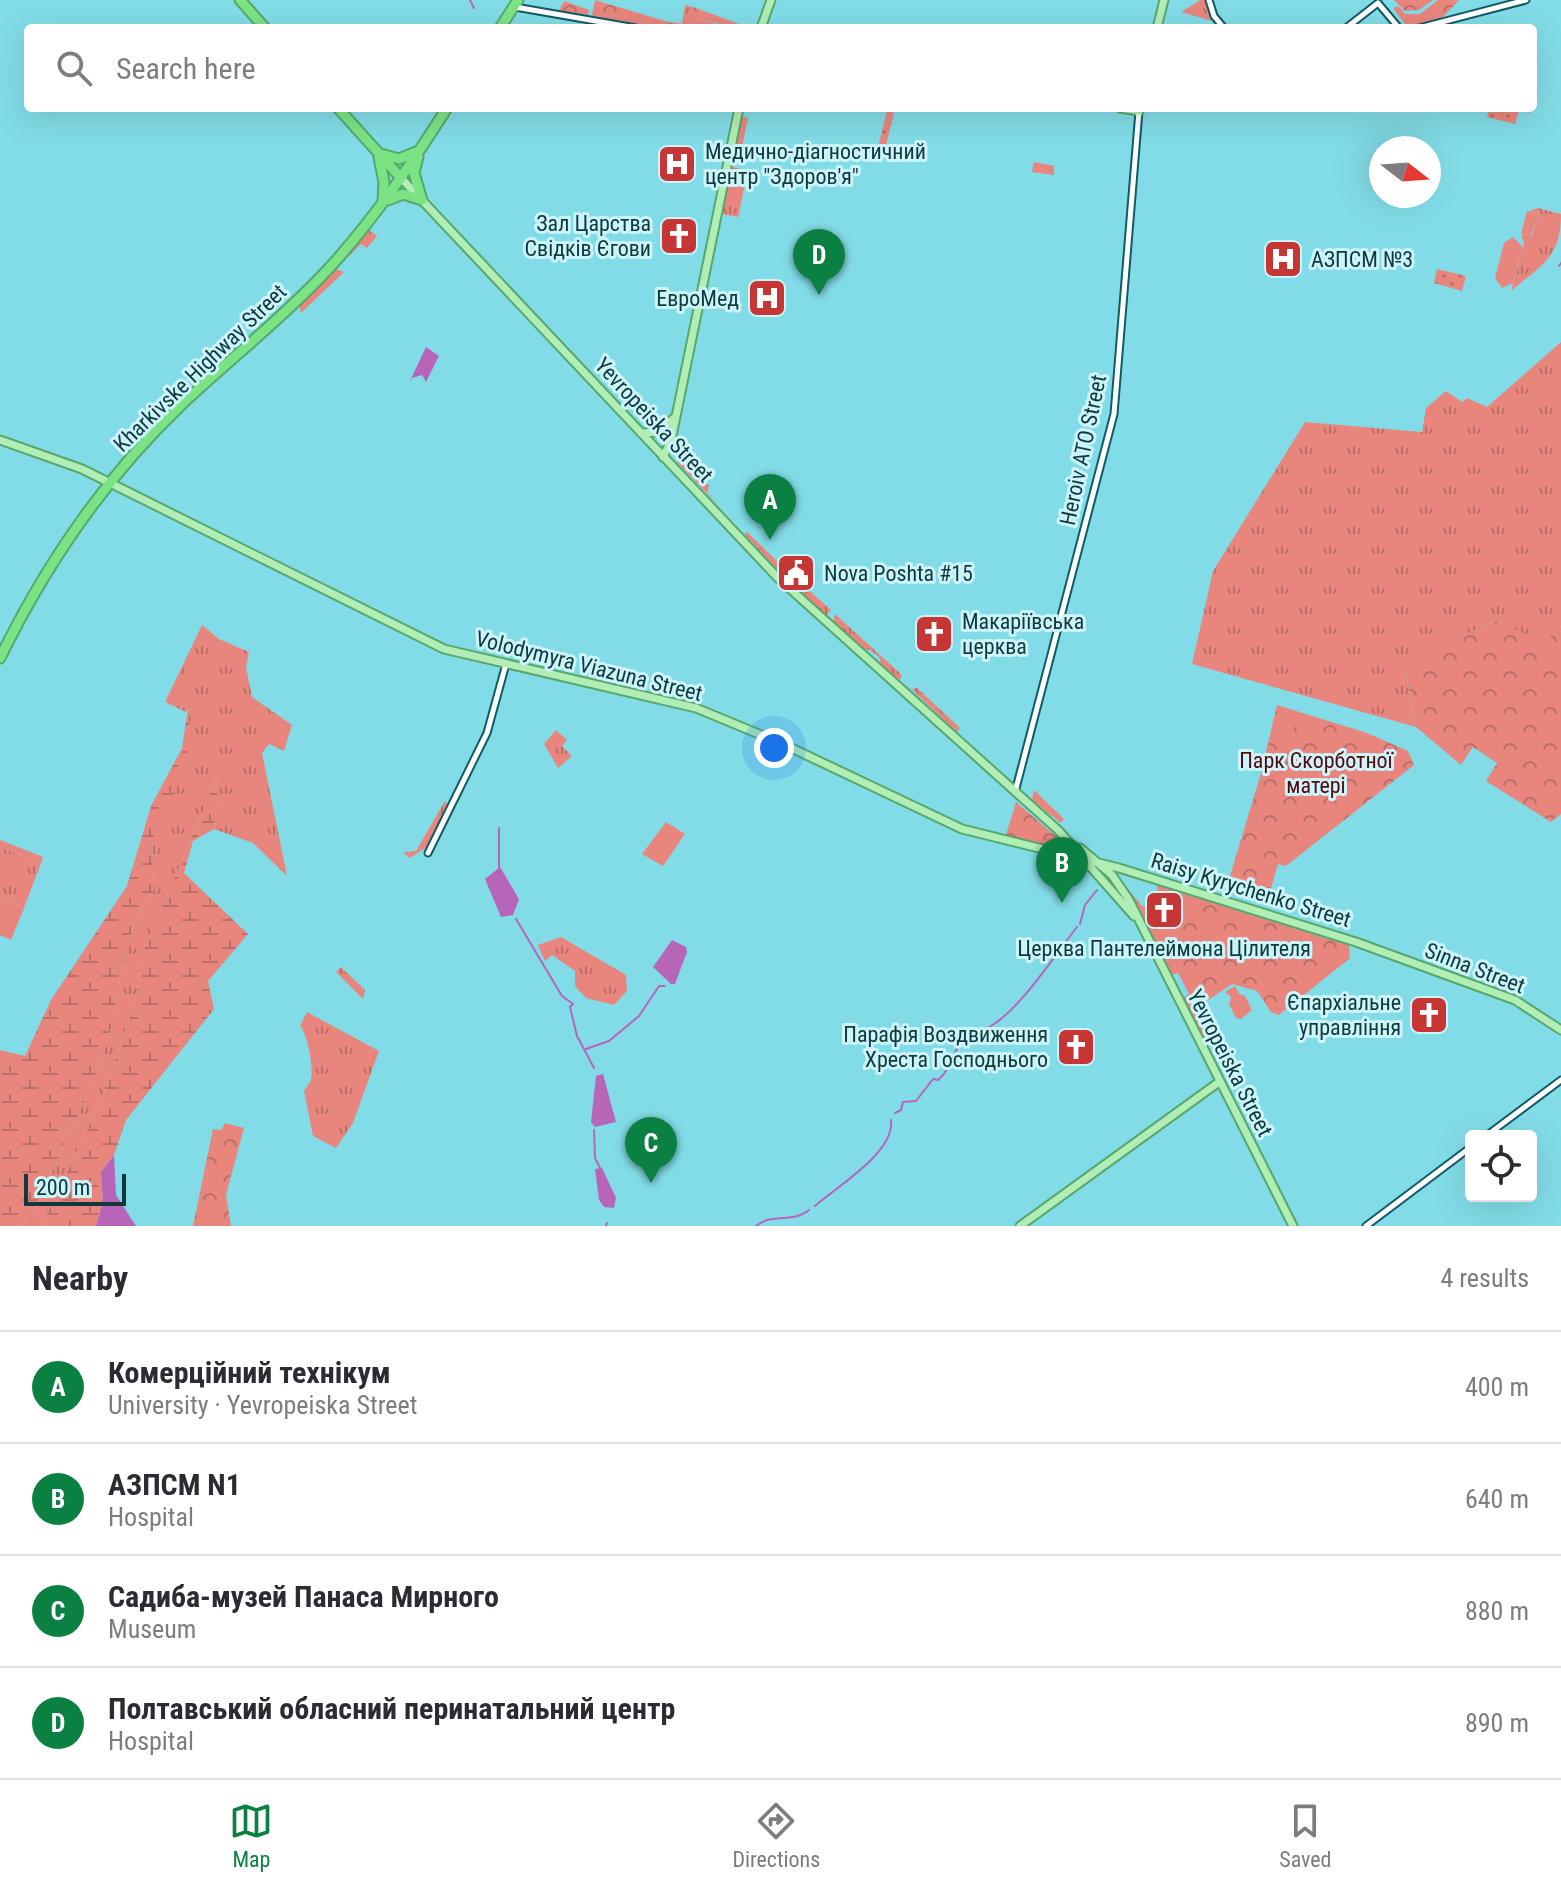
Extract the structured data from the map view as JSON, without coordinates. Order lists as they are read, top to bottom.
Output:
{
  "streets": {
    "highway": ["Kharkivske Highway Street", "Yevropeiska Street"],
    "main road": ["Volodymyra Viazuna Street", "Raisy Kyrychenko Street", "Sinna Street"],
    "street": ["Heroiv ATO Street"]
  },
  "crossings": [
    ["Kharkivske Highway Street", "Yevropeiska Street"],
    ["Kharkivske Highway Street", "Volodymyra Viazuna Street"],
    ["Yevropeiska Street", "Heroiv ATO Street"],
    ["Yevropeiska Street", "Volodymyra Viazuna Street"],
    ["Volodymyra Viazuna Street", "Raisy Kyrychenko Street"],
    ["Raisy Kyrychenko Street", "Sinna Street"]
  ],
  "parks": ["Парк Скорботної матері"],
  "places": {
    "hospital": ["Медично-діагностичний центр \"Здоров'я\"", "АЗПСМ №3", "ЕвроМед"],
    "church": [
      "Зал Царства Cвідків Єгови",
      "Макаріївська церква",
      "Церква Пантелеймона Цілителя",
      "Єпархіальне управління",
      "Парафія Воздвиження Хреста Господнього"
    ],
    "public building": ["Nova Poshta #15"]
  },
  "scale_bar": "200 m",
  "north": "right",
  "page": {
    "search": "Search here",
    "pins": [
      "D",
      "A",
      "B",
      "C"
    ],
    "scale": "200 m",
    "heading": ["Nearby", "4 results"],
    "list": [
      {
        "mark": "A",
        "name": "Комерційний технікум",
        "note": "University · Yevropeiska Street",
        "value": "400 m"
      },
      {
        "mark": "B",
        "name": "АЗПСМ N1",
        "note": "Hospital",
        "value": "640 m"
      },
      {
        "mark": "C",
        "name": "Садиба-музей Панаса Мирного",
        "note": "Museum",
        "value": "880 m"
      },
      {
        "mark": "D",
        "name": "Полтавський обласний перинатальний центр",
        "note": "Hospital",
        "value": "890 m"
      }
    ],
    "nav": ["Map", "Directions", "Saved"]
  }
}
